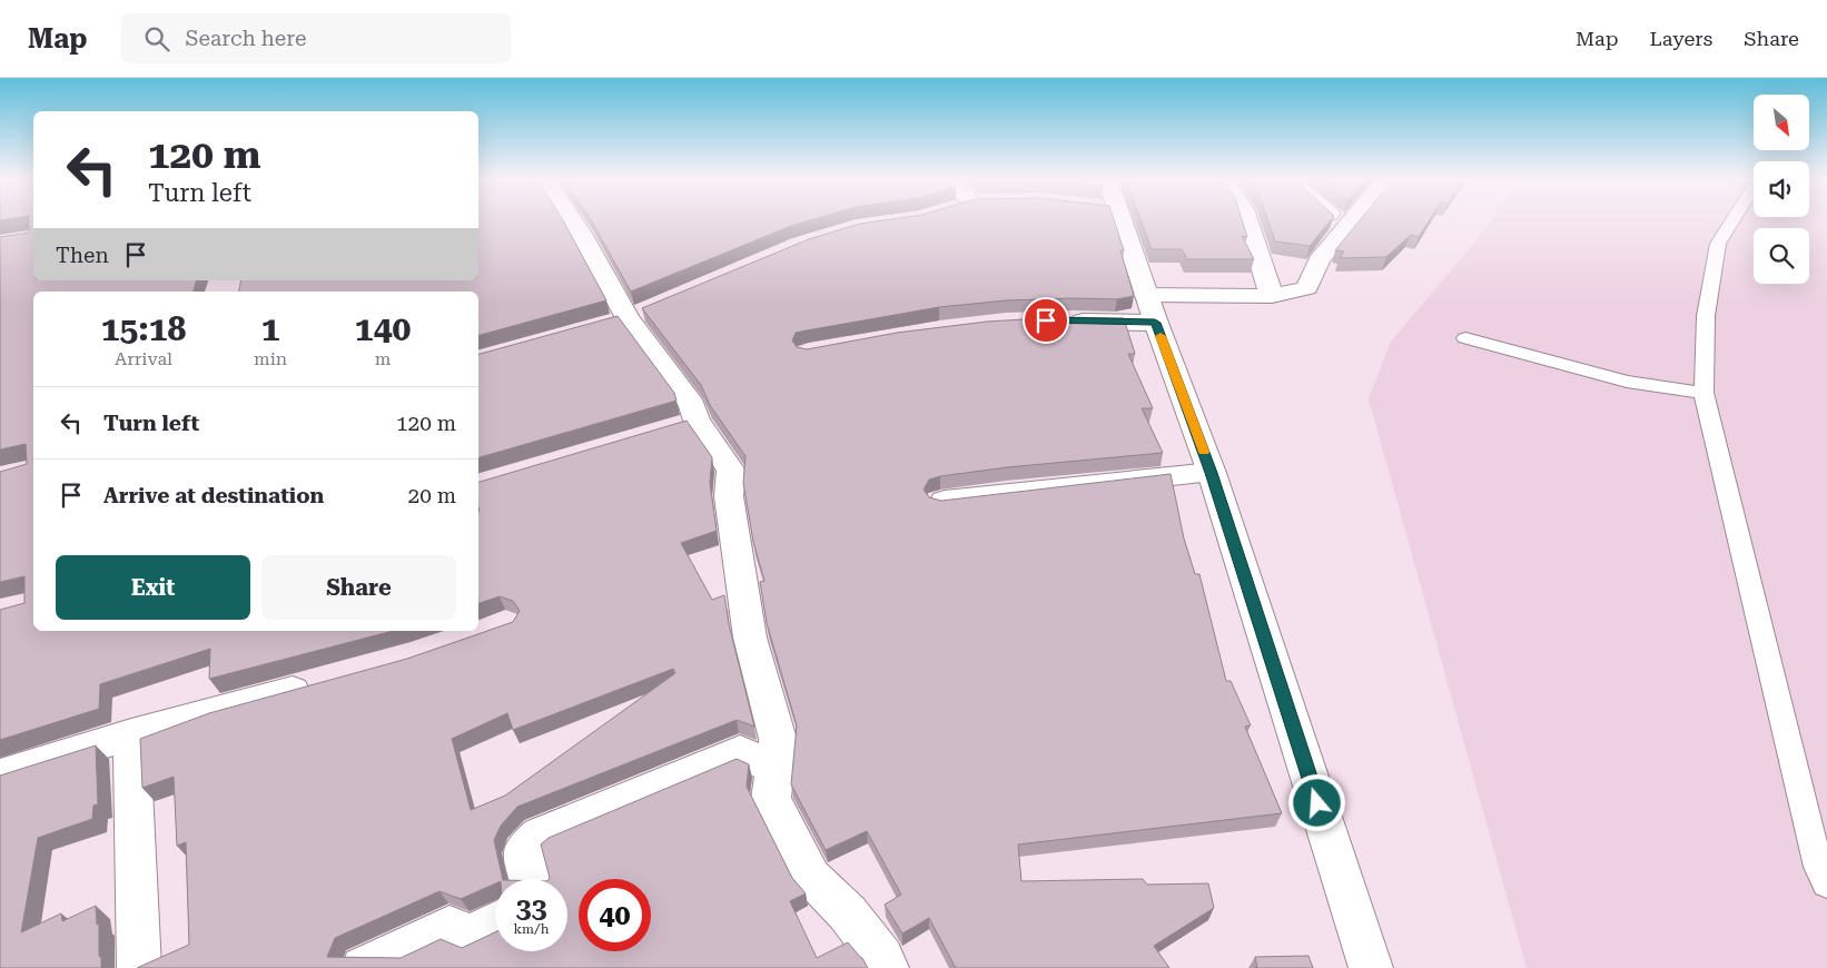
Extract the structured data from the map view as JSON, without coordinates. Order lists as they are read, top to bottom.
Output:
{
  "north": "bottom right",
  "page": {
    "header": "Map",
    "search": "Search here",
    "nav": ["Map", "Layers", "Share"],
    "turn": ["120 m", "Turn left"],
    "then": "Then",
    "eta": [
      "15:18",
      "Arrival",
      "1",
      "min",
      "140",
      "m"
    ],
    "list": [
      {
        "name": "Turn left",
        "value": "120 m"
      },
      {
        "name": "Arrive at destination",
        "value": "20 m"
      }
    ],
    "buttons": ["Exit", "Share"],
    "speed": "33 km/h",
    "limit": "40"
  }
}
